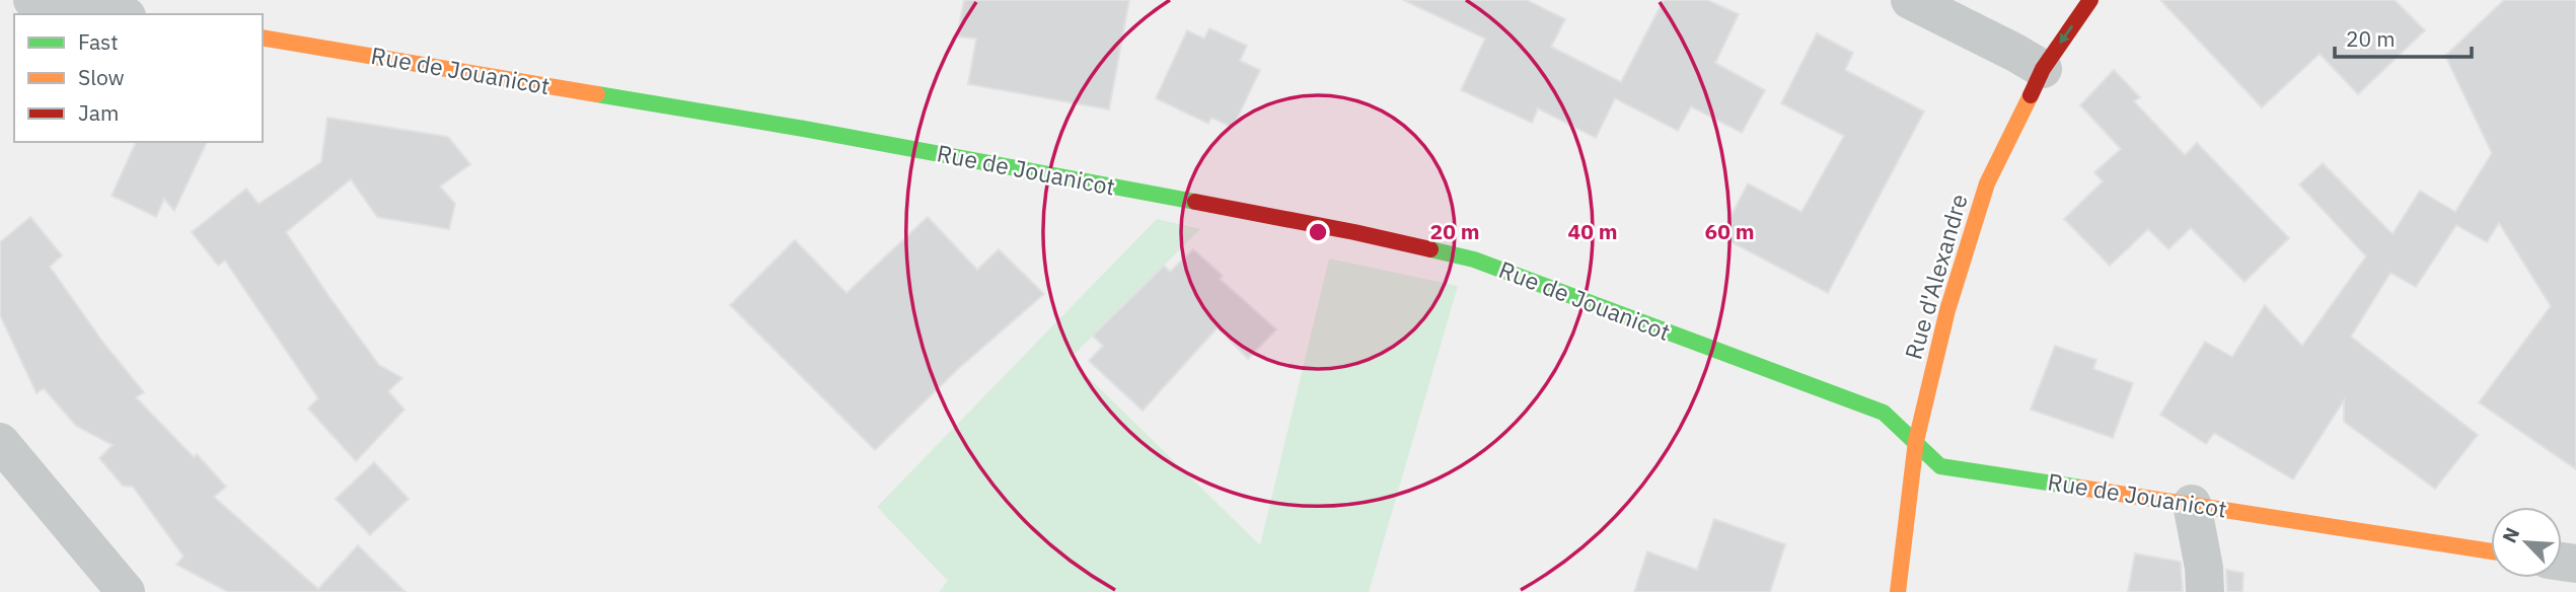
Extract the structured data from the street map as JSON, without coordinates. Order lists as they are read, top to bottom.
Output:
{
  "streets": {
    "street": ["Rue de Jouanicot", "Rue d'Alexandre"]
  },
  "crossings": [
    ["Rue de Jouanicot", "Rue d'Alexandre"]
  ],
  "legend": ["Fast", "Slow", "Jam"],
  "scale_bar": "20 m",
  "north": "top left",
  "rings": ["20 m", "40 m", "60 m"]
}
